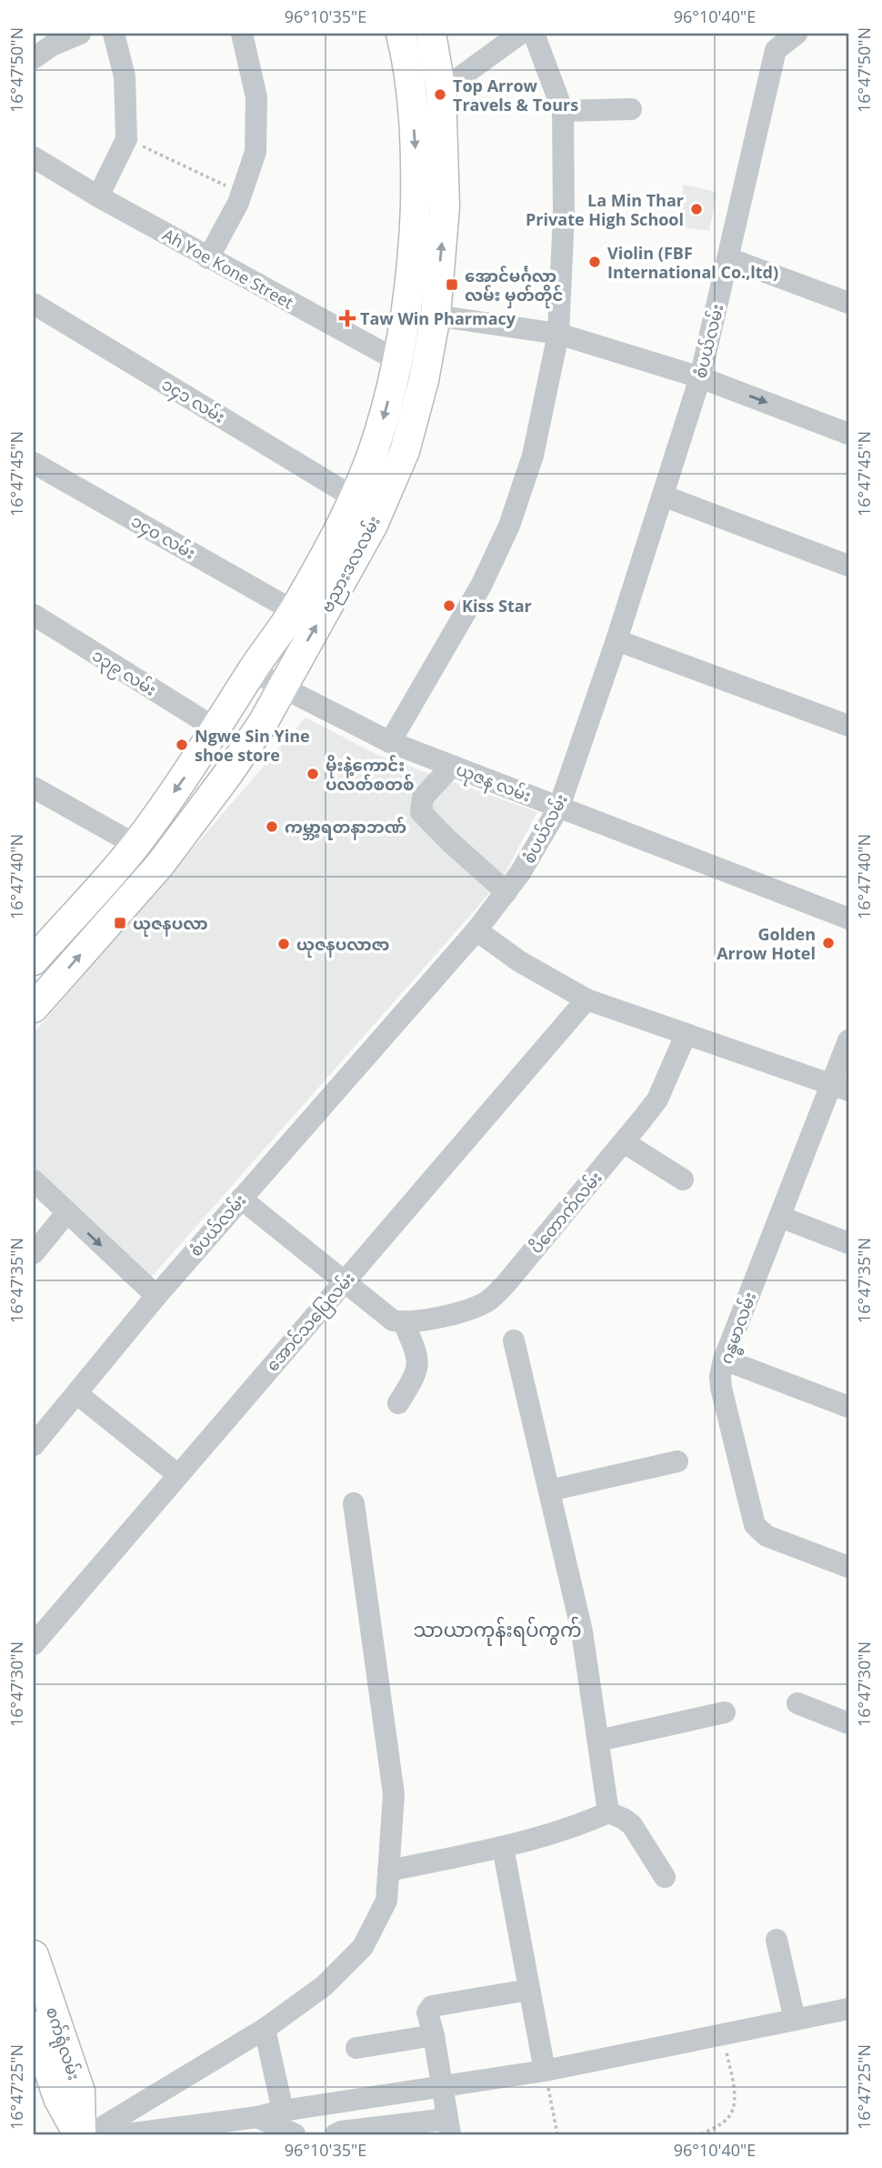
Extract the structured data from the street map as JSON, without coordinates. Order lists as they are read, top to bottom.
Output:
{
  "streets": {
    "main road": ["ဗညားဒလလမ်း", "စက်ရုံလမ်း"],
    "street": [
      "Ah Yoe Kone Street",
      "စံပယ်လမ်း",
      "၁၄၁ လမ်း",
      "၁၄၀ လမ်း",
      "၁၃၉ လမ်း",
      "ယုဇန လမ်း",
      "ပိတောက်လမ်း",
      "အောင်သပြေလမ်း",
      "ဂန္ဓမာလမ်း"
    ]
  },
  "crossings": [
    ["Ah Yoe Kone Street", "ဗညားဒလလမ်း"],
    ["စံပယ်လမ်း", "ယုဇန လမ်း"],
    ["၁၄၁ လမ်း", "ဗညားဒလလမ်း"],
    ["၁၄၀ လမ်း", "ဗညားဒလလမ်း"],
    ["ဗညားဒလလမ်း", "၁၃၉ လမ်း"],
    ["ဗညားဒလလမ်း", "ယုဇန လမ်း"]
  ],
  "districts": ["သာယာကုန်းရပ်ကွက်"],
  "places": {
    "other": [
      "Top Arrow Travels & Tours",
      "La Min Thar Private High School",
      "Violin (FBF International Co.,ltd)",
      "Kiss Star",
      "Ngwe Sin Yine shoe store",
      "မိုးနဲ့ကောင်း ပလတ်စတစ်",
      "ကမ္ဘာ့ရတနာဘဏ်",
      "Golden Arrow Hotel",
      "ယုဇနပလာဇာ"
    ],
    "transit": ["အောင်မင်္ဂလာ လမ်း မှတ်တိုင်", "ယုဇနပလာ"],
    "health": ["Taw Win Pharmacy"]
  },
  "coordinates": [
    "96°10'35\"E",
    "96°10'40\"E",
    "16°47'50\"N",
    "16°47'45\"N",
    "16°47'40\"N",
    "16°47'35\"N",
    "16°47'30\"N",
    "16°47'25\"N"
  ]
}
